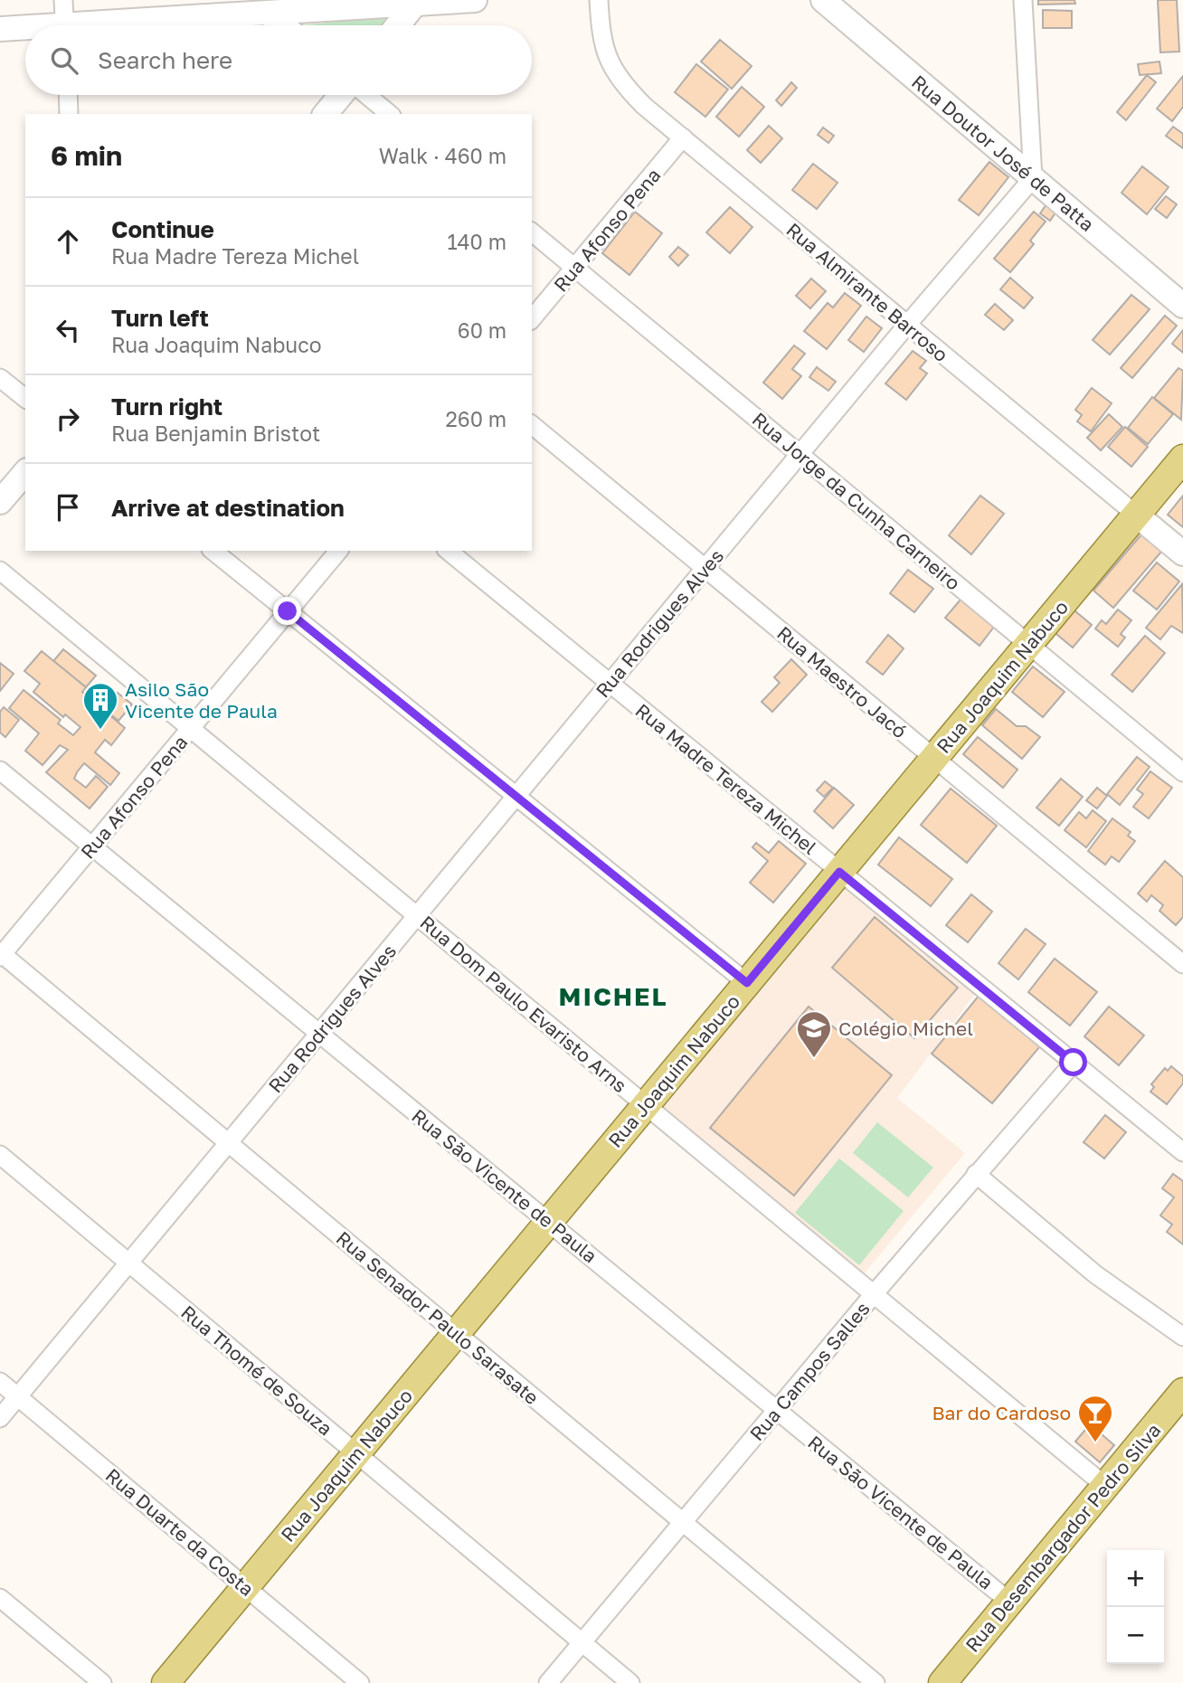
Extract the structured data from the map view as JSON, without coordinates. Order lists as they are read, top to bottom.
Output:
{
  "streets": {
    "main road": ["Rua Joaquim Nabuco", "Rua Desembargador Pedro Silva"],
    "street": [
      "Rua Doutor José de Patta",
      "Rua Afonso Pena",
      "Rua Almirante Barroso",
      "Rua Jorge da Cunha Carneiro",
      "Rua Rodrigues Alves",
      "Rua Maestro Jacó",
      "Rua Madre Tereza Michel",
      "Rua Dom Paulo Evaristo Arns",
      "Rua São Vicente de Paula",
      "Rua Senador Paulo Sarasate",
      "Rua Thomé de Souza",
      "Rua Campos Salles",
      "Rua Duarte da Costa"
    ]
  },
  "crossings": [
    ["Rua Doutor José de Patta", "Rua Rodrigues Alves"],
    ["Rua Afonso Pena", "Rua Almirante Barroso"],
    ["Rua Afonso Pena", "Rua Jorge da Cunha Carneiro"],
    ["Rua Afonso Pena", "Rua Dom Paulo Evaristo Arns"],
    ["Rua Afonso Pena", "Rua São Vicente de Paula"],
    ["Rua Afonso Pena", "Rua Senador Paulo Sarasate"],
    ["Rua Almirante Barroso", "Rua Rodrigues Alves"],
    ["Rua Almirante Barroso", "Rua Joaquim Nabuco"],
    ["Rua Jorge da Cunha Carneiro", "Rua Rodrigues Alves"],
    ["Rua Jorge da Cunha Carneiro", "Rua Joaquim Nabuco"],
    ["Rua Rodrigues Alves", "Rua Maestro Jacó"],
    ["Rua Rodrigues Alves", "Rua Madre Tereza Michel"],
    ["Rua Rodrigues Alves", "Rua Dom Paulo Evaristo Arns"],
    ["Rua Rodrigues Alves", "Rua São Vicente de Paula"],
    ["Rua Rodrigues Alves", "Rua Senador Paulo Sarasate"],
    ["Rua Rodrigues Alves", "Rua Thomé de Souza"],
    ["Rua Rodrigues Alves", "Rua Duarte da Costa"],
    ["Rua Joaquim Nabuco", "Rua Maestro Jacó"],
    ["Rua Joaquim Nabuco", "Rua Madre Tereza Michel"],
    ["Rua Joaquim Nabuco", "Rua Dom Paulo Evaristo Arns"],
    ["Rua Joaquim Nabuco", "Rua São Vicente de Paula"],
    ["Rua Joaquim Nabuco", "Rua Senador Paulo Sarasate"],
    ["Rua Joaquim Nabuco", "Rua Thomé de Souza"],
    ["Rua Joaquim Nabuco", "Rua Duarte da Costa"],
    ["Rua Madre Tereza Michel", "Rua Campos Salles"],
    ["Rua Dom Paulo Evaristo Arns", "Rua Campos Salles"],
    ["Rua Dom Paulo Evaristo Arns", "Rua Desembargador Pedro Silva"],
    ["Rua São Vicente de Paula", "Rua Campos Salles"],
    ["Rua São Vicente de Paula", "Rua Desembargador Pedro Silva"],
    ["Rua Senador Paulo Sarasate", "Rua Campos Salles"],
    ["Rua Thomé de Souza", "Rua Campos Salles"]
  ],
  "districts": ["MICHEL"],
  "places": {
    "building": ["Asilo São Vicente de Paula"],
    "school or university": ["Colégio Michel"],
    "bar": ["Bar do Cardoso"]
  },
  "page": {
    "search": "Search here",
    "heading": ["6 min", "Walk · 460 m"],
    "list": [
      ["Continue", "Rua Madre Tereza Michel", "140 m"],
      ["Turn left", "Rua Joaquim Nabuco", "60 m"],
      ["Turn right", "Rua Benjamin Bristot", "260 m"],
      "Arrive at destination"
    ],
    "map_buttons": ["+", "−"]
  }
}
